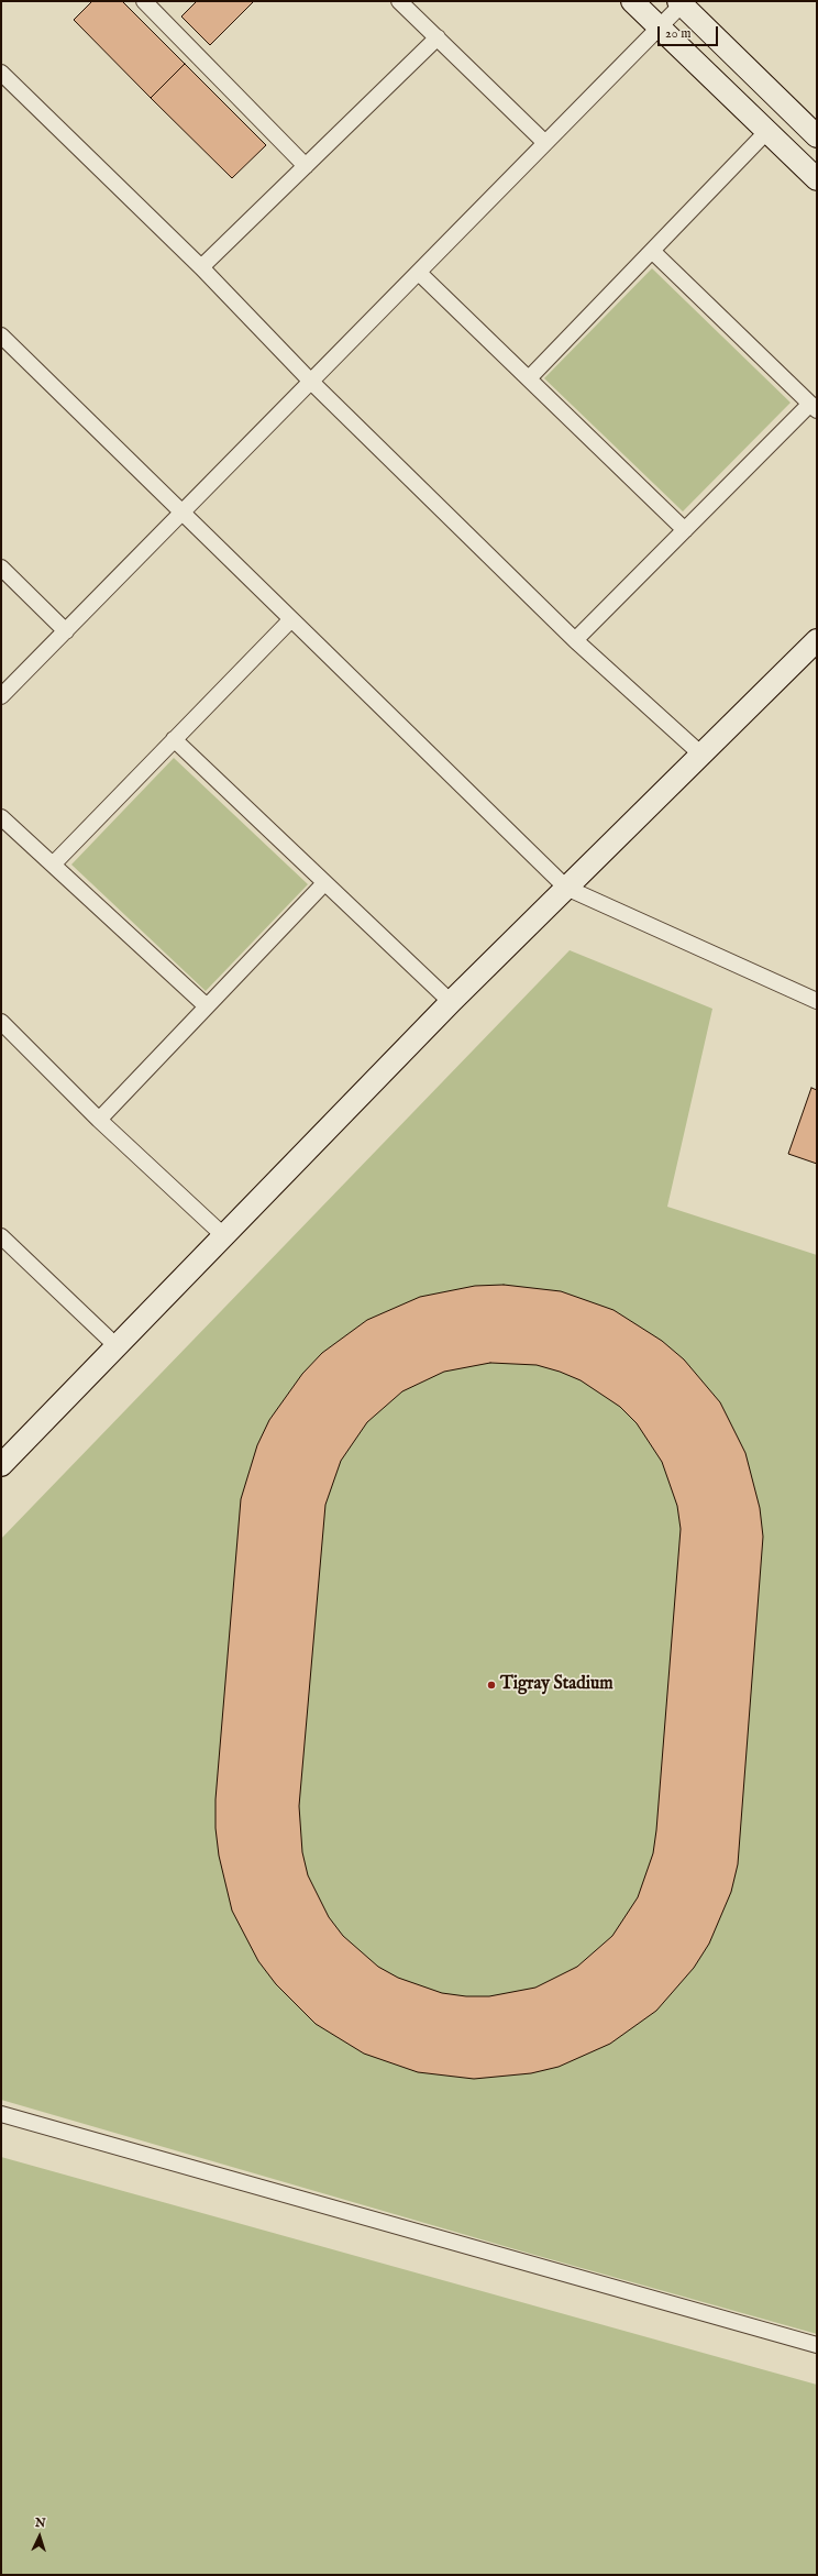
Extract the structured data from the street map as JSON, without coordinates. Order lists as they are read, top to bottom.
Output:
{
  "places": ["Tigray Stadium"],
  "scale_bar": "20 m",
  "north": "top"
}
